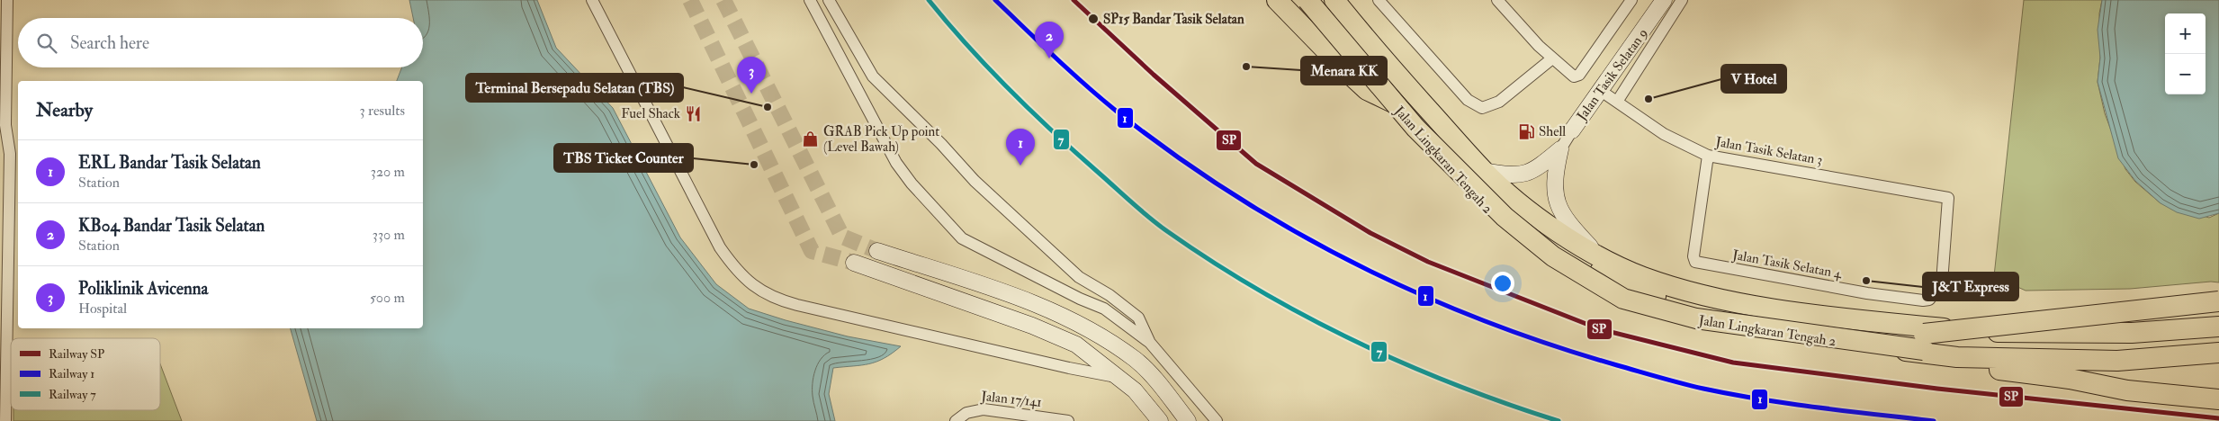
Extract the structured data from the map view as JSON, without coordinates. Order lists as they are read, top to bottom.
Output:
{
  "streets": {
    "highway": ["Jalan Lingkaran Tengah 2"],
    "street": [
      "Jalan Tasik Selatan 9",
      "Jalan Tasik Selatan 3",
      "Jalan Tasik Selatan 4",
      "Jalan 17/141"
    ]
  },
  "crossings": [
    ["Jalan Tasik Selatan 9", "Jalan Tasik Selatan 3"],
    ["Jalan Tasik Selatan 9", "Jalan Lingkaran Tengah 2"],
    ["Jalan Tasik Selatan 3", "Jalan Tasik Selatan 4"]
  ],
  "places": {
    "other": [
      "SP15 Bandar Tasik Selatan",
      "Menara KK",
      "V Hotel",
      "Terminal Bersepadu Selatan (TBS)",
      "TBS Ticket Counter",
      "J&T Express"
    ],
    "restaurant": ["Fuel Shack"],
    "fuel station": ["Shell"],
    "shop": ["GRAB Pick Up point (Level Bawah)"]
  },
  "lines": ["rail line SP", "rail line 1", "rail line 7"],
  "legend": ["Railway SP", "Railway 1", "Railway 7"],
  "page": {
    "map_buttons": ["+", "−"],
    "search": "Search here",
    "pins": ["2", "3", "1"],
    "heading": ["Nearby", "3 results"],
    "list": [
      {
        "mark": "1",
        "name": "ERL Bandar Tasik Selatan",
        "note": "Station",
        "value": "320 m"
      },
      {
        "mark": "2",
        "name": "KB04 Bandar Tasik Selatan",
        "note": "Station",
        "value": "330 m"
      },
      {
        "mark": "3",
        "name": "Poliklinik Avicenna",
        "note": "Hospital",
        "value": "500 m"
      }
    ]
  }
}
